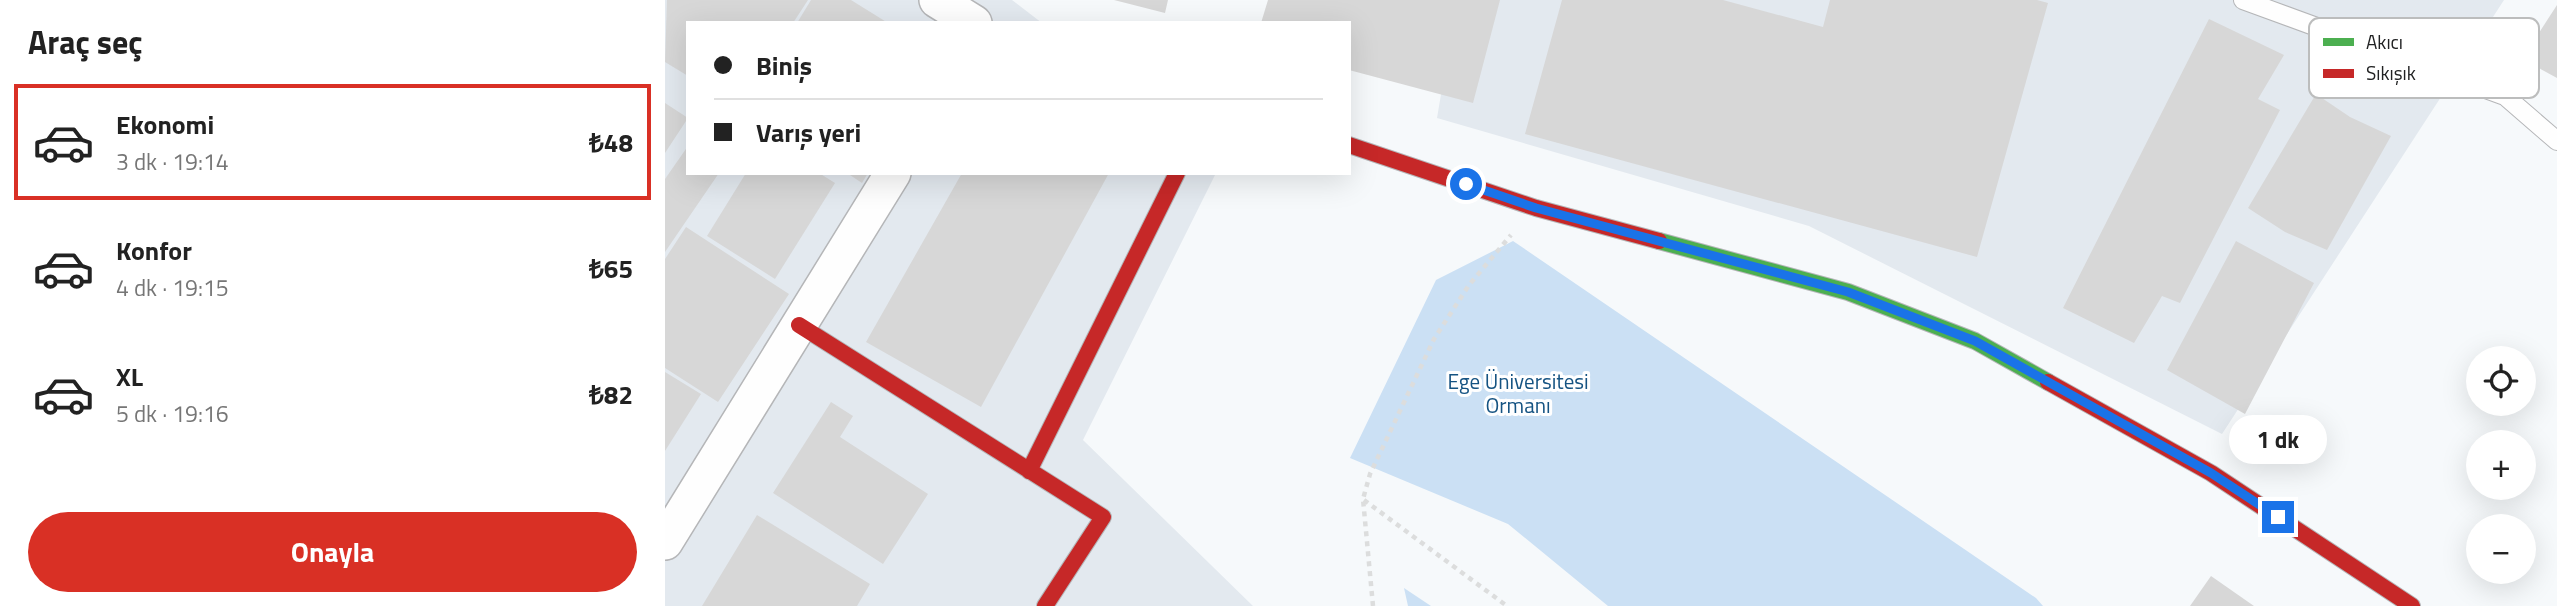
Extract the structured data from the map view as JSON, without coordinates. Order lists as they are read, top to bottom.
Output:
{
  "parks": ["Ege Üniversitesi Ormanı"],
  "legend": ["Akıcı", "Sıkışık"],
  "page": {
    "heading": "Araç seç",
    "banner": ["Biniş", "Varış yeri"],
    "list": [
      {
        "name": "Ekonomi",
        "note": "3 dk · 19:14",
        "value": "₺48"
      },
      {
        "name": "Konfor",
        "note": "4 dk · 19:15",
        "value": "₺65"
      },
      {
        "name": "XL",
        "note": "5 dk · 19:16",
        "value": "₺82"
      }
    ],
    "map_buttons": ["+", "−"],
    "bubble": "1 dk",
    "buttons": "Onayla"
  }
}
